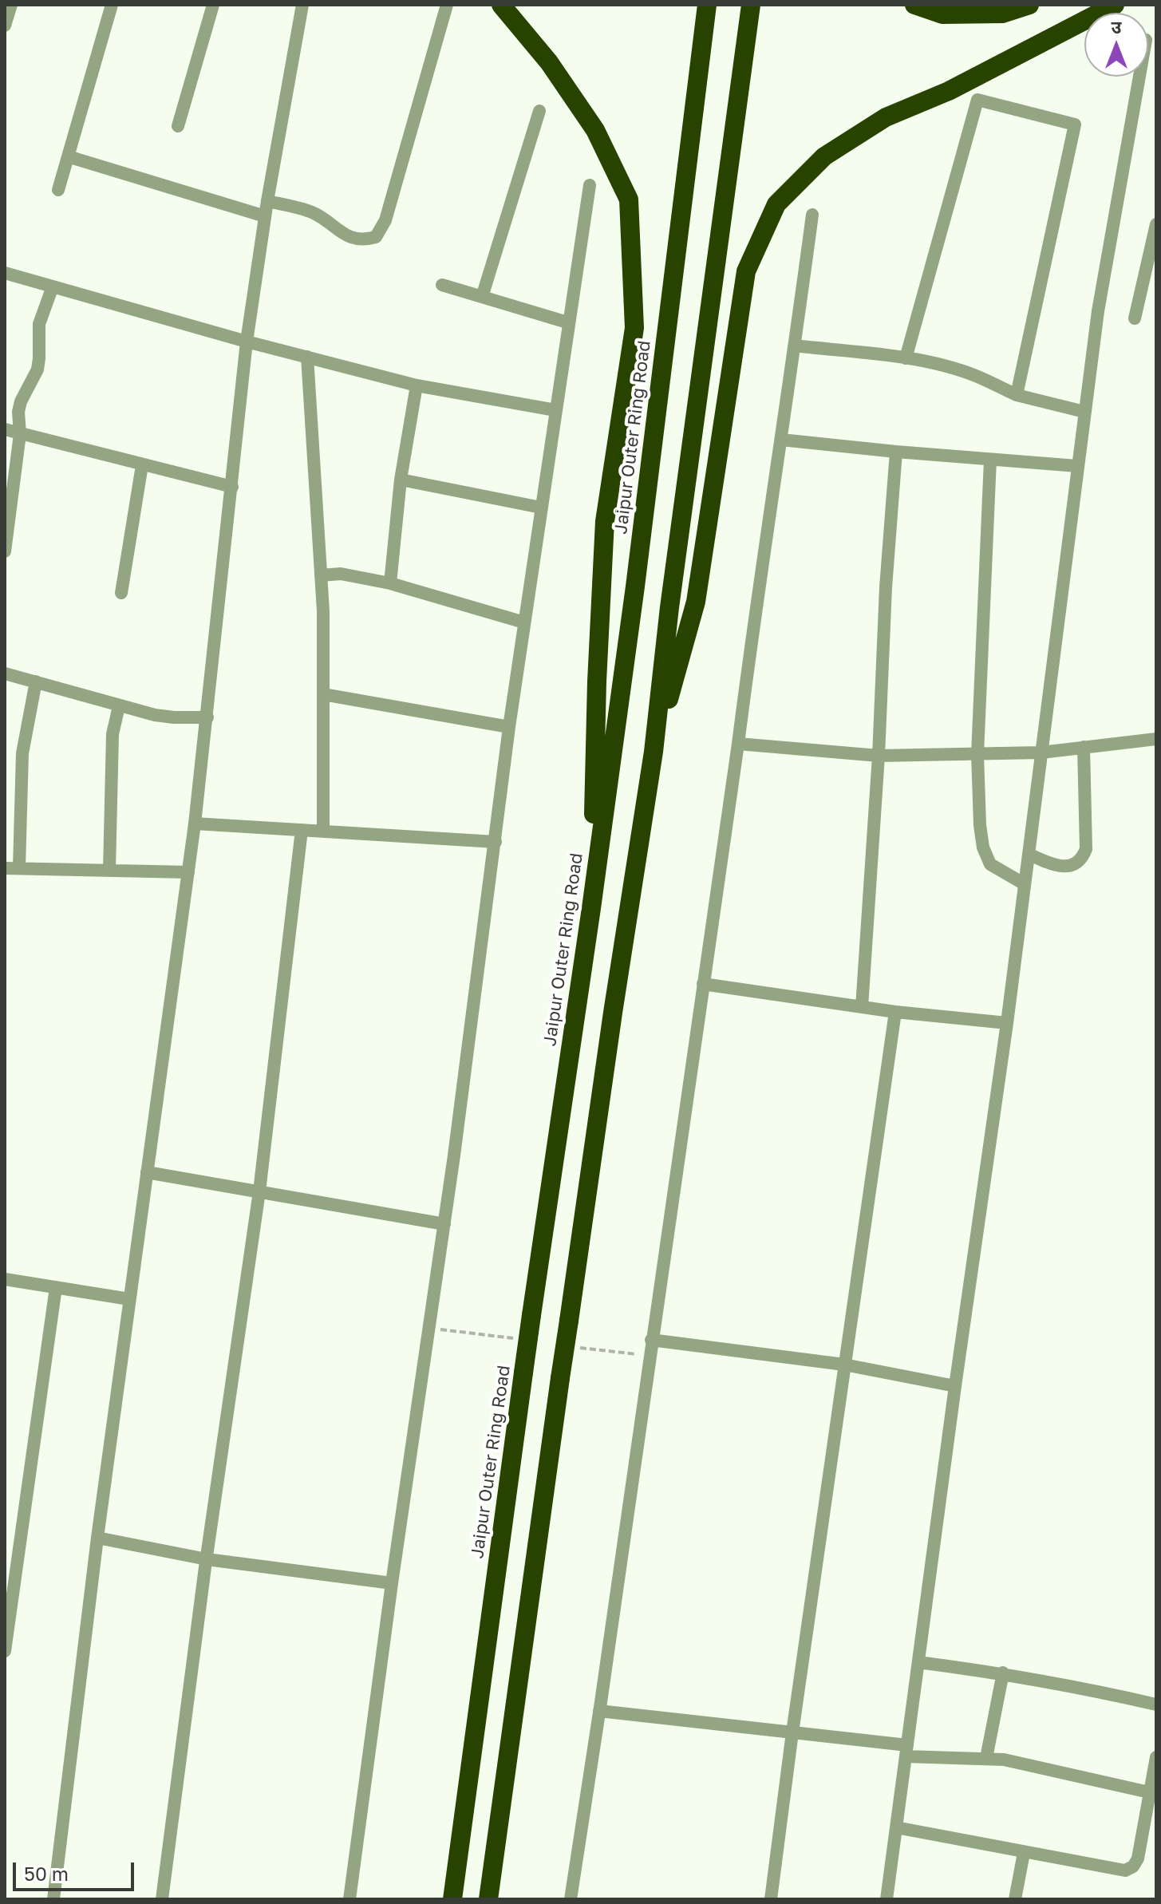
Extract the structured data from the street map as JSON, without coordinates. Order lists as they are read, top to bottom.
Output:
{
  "streets": {
    "highway": ["Jaipur Outer Ring Road"]
  },
  "scale_bar": "50 m",
  "north": "top"
}
